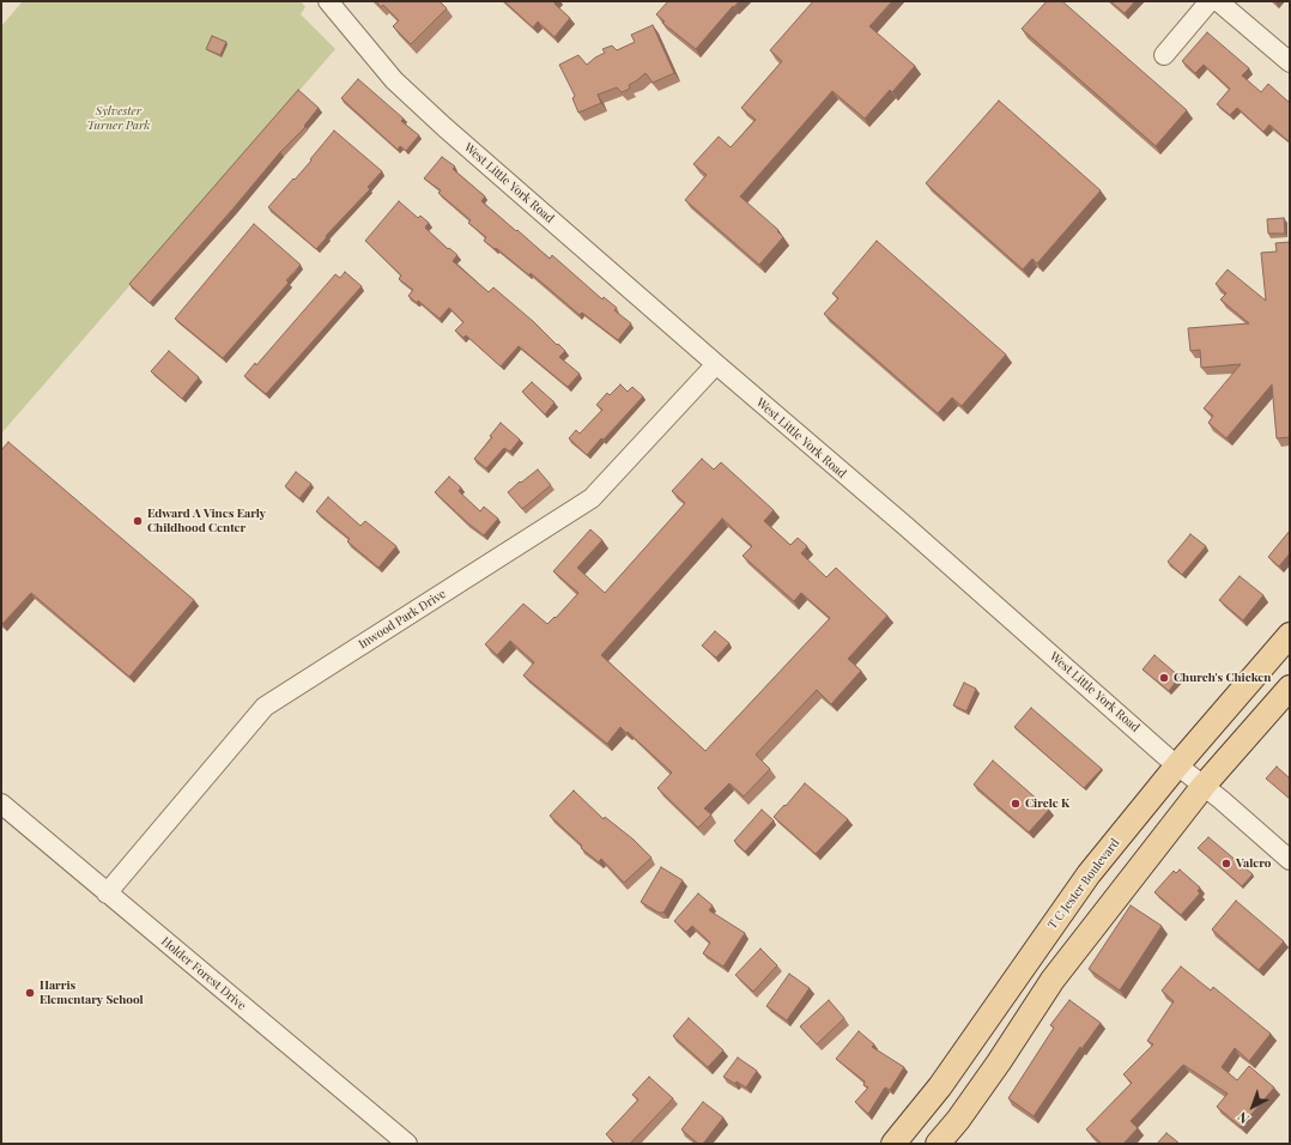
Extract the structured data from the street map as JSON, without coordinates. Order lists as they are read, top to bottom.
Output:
{
  "streets": {
    "main road": ["T C Jester Boulevard"],
    "street": ["West Little York Road", "Inwood Park Drive", "Holder Forest Drive"]
  },
  "crossings": [
    ["West Little York Road", "Inwood Park Drive"],
    ["West Little York Road", "T C Jester Boulevard"],
    ["Inwood Park Drive", "Holder Forest Drive"]
  ],
  "parks": ["Sylvester Turner Park"],
  "places": [
    "Edward A Vines Early Childhood Center",
    "Church's Chicken",
    "Circle K",
    "Valero",
    "Harris Elementary School"
  ],
  "north": "bottom left"
}
